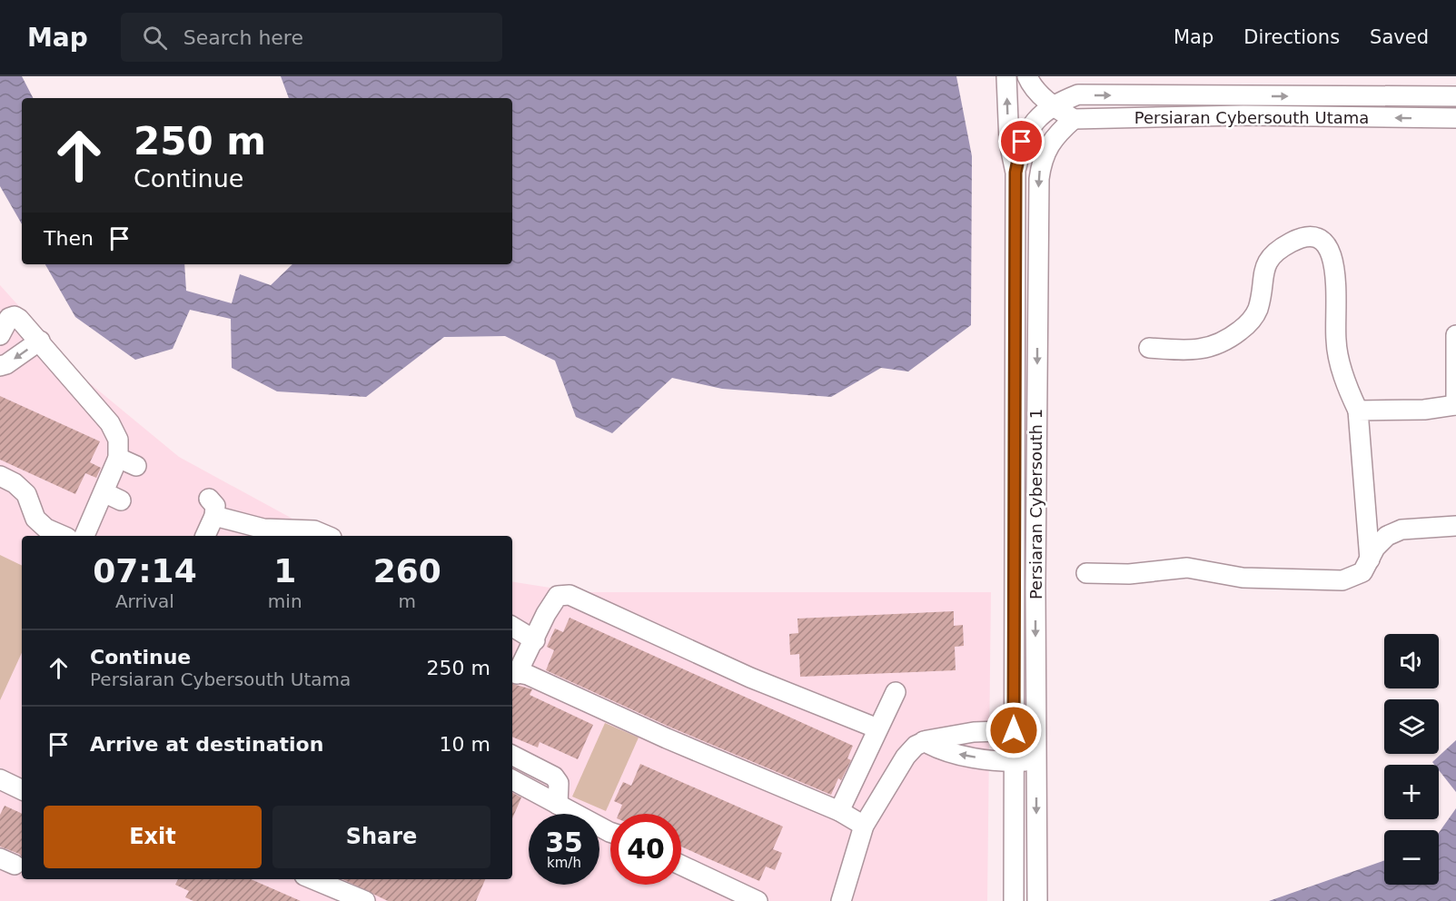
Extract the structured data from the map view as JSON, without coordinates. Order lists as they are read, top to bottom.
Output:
{
  "streets": {
    "street": ["Persiaran Cybersouth Utama", "Persiaran Cybersouth 1"]
  },
  "crossings": [
    ["Persiaran Cybersouth Utama", "Persiaran Cybersouth 1"]
  ],
  "page": {
    "header": "Map",
    "search": "Search here",
    "nav": ["Map", "Directions", "Saved"],
    "turn": ["250 m", "Continue"],
    "then": "Then",
    "eta": [
      "07:14",
      "Arrival",
      "1",
      "min",
      "260",
      "m"
    ],
    "list": [
      {
        "name": "Continue",
        "note": "Persiaran Cybersouth Utama",
        "value": "250 m"
      },
      {
        "name": "Arrive at destination",
        "value": "10 m"
      }
    ],
    "map_buttons": ["+", "−"],
    "buttons": ["Exit", "Share"],
    "speed": "35 km/h",
    "limit": "40"
  }
}
